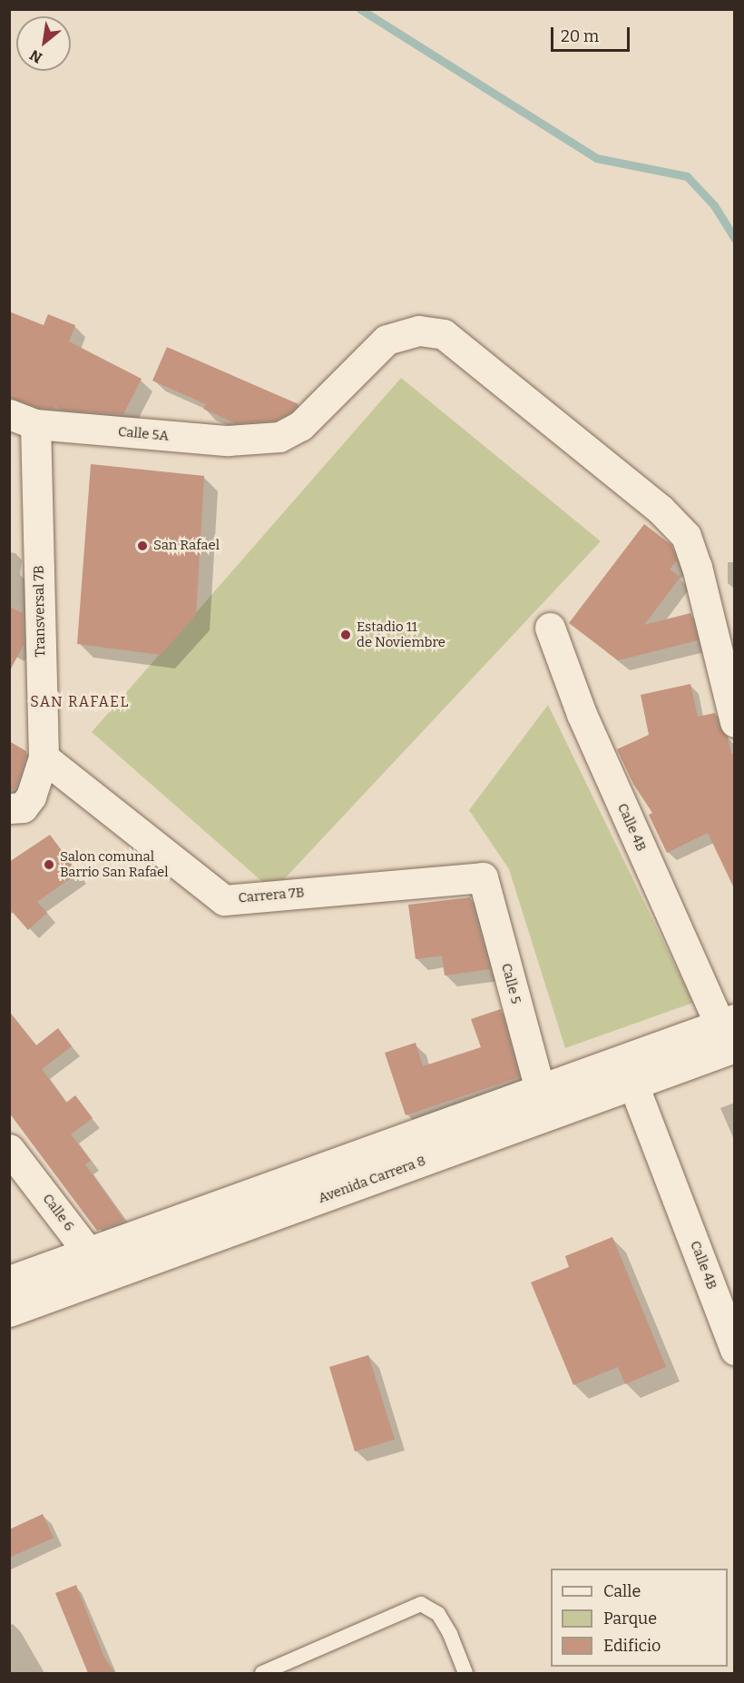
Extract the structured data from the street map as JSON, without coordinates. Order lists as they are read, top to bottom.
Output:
{
  "streets": {
    "street": [
      "Calle 5A",
      "Transversal 7B",
      "Calle 4B",
      "Carrera 7B",
      "Calle 5",
      "Avenida Carrera 8",
      "Calle 6"
    ]
  },
  "crossings": [
    ["Calle 5A", "Transversal 7B"],
    ["Transversal 7B", "Carrera 7B"],
    ["Calle 4B", "Avenida Carrera 8"],
    ["Carrera 7B", "Calle 5"],
    ["Calle 5", "Avenida Carrera 8"],
    ["Avenida Carrera 8", "Calle 6"]
  ],
  "districts": ["SAN RAFAEL"],
  "places": ["San Rafael", "Estadio 11 de Noviembre", "Salon comunal Barrio San Rafael"],
  "legend": ["Calle", "Parque", "Edificio"],
  "scale_bar": "20 m",
  "north": "bottom left"
}
